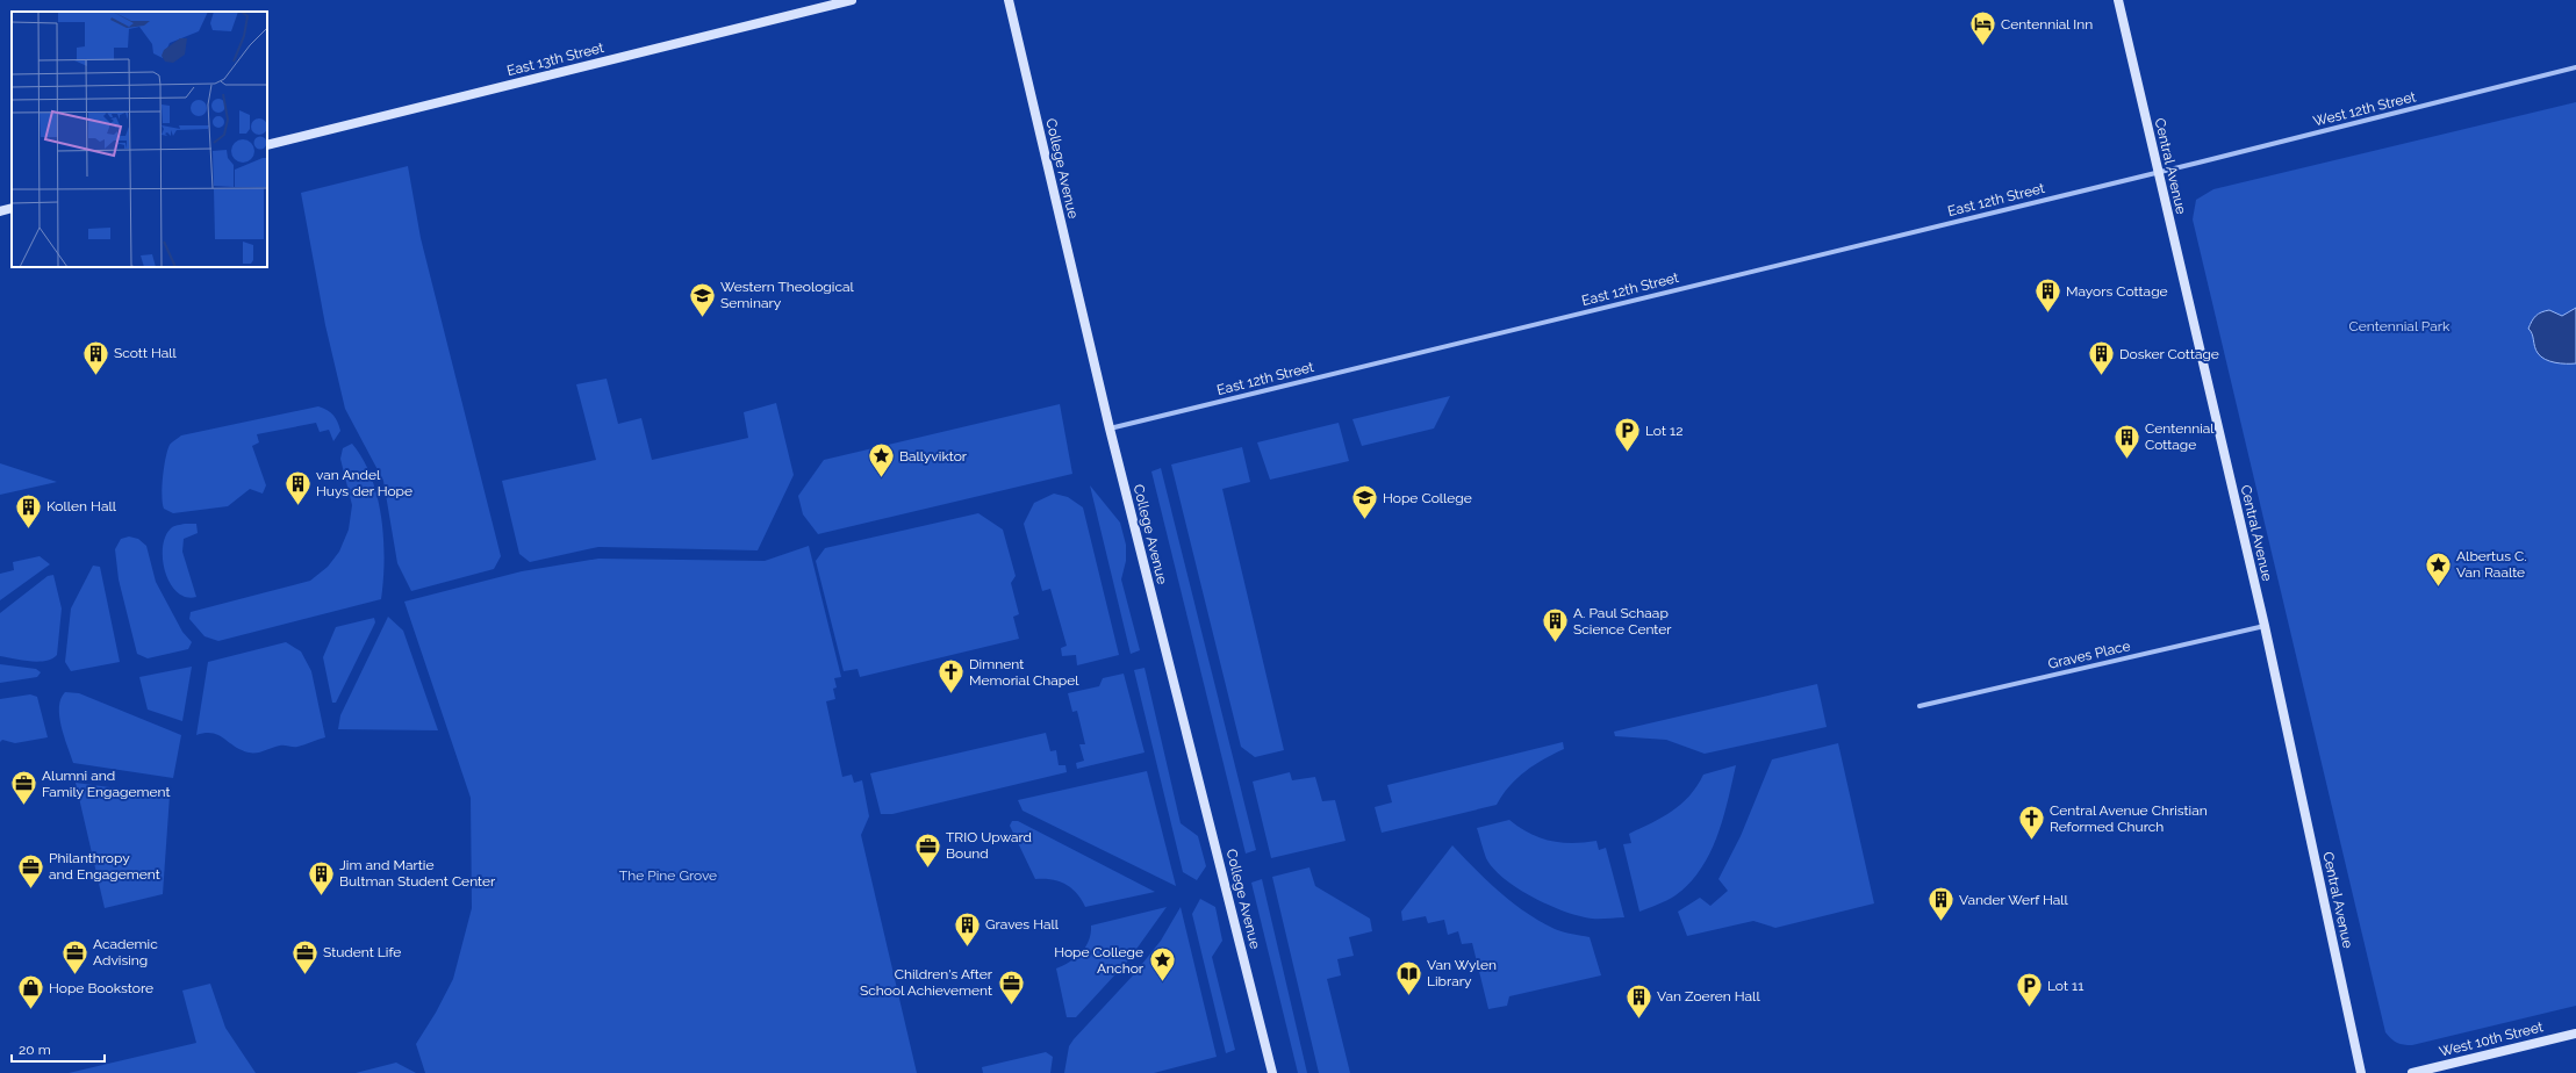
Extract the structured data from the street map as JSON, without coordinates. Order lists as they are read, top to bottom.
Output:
{
  "streets": {
    "street": [
      "East 13th Street",
      "West 12th Street",
      "Central Avenue",
      "College Avenue",
      "East 12th Street",
      "Graves Place",
      "West 10th Street"
    ]
  },
  "crossings": [
    ["West 12th Street", "Central Avenue"],
    ["West 12th Street", "East 12th Street"],
    ["Central Avenue", "East 12th Street"],
    ["Central Avenue", "Graves Place"],
    ["College Avenue", "East 12th Street"]
  ],
  "parks": ["Centennial Park", "The Pine Grove"],
  "places": {
    "hotel": ["Centennial Inn"],
    "building": [
      "Mayors Cottage",
      "Scott Hall",
      "Dosker Cottage",
      "Centennial Cottage",
      "van Andel Huys der Hope",
      "Kollen Hall",
      "A. Paul Schaap Science Center",
      "Jim and Martie Bultman Student Center",
      "Vander Werf Hall",
      "Graves Hall",
      "Van Zoeren Hall"
    ],
    "school or university": ["Western Theological Seminary", "Hope College"],
    "parking": ["Lot 12", "Lot 11"],
    "place": ["Ballyviktor", "Albertus C. Van Raalte", "Hope College Anchor"],
    "church": ["Dimnent Memorial Chapel", "Central Avenue Christian Reformed Church"],
    "office": [
      "Alumni and Family Engagement",
      "TRIO Upward Bound",
      "Philanthropy and Engagement",
      "Academic Advising",
      "Student Life",
      "Children's After School Achievement"
    ],
    "library": ["Van Wylen Library"],
    "shop": ["Hope Bookstore"]
  },
  "scale_bar": "20 m"
}
